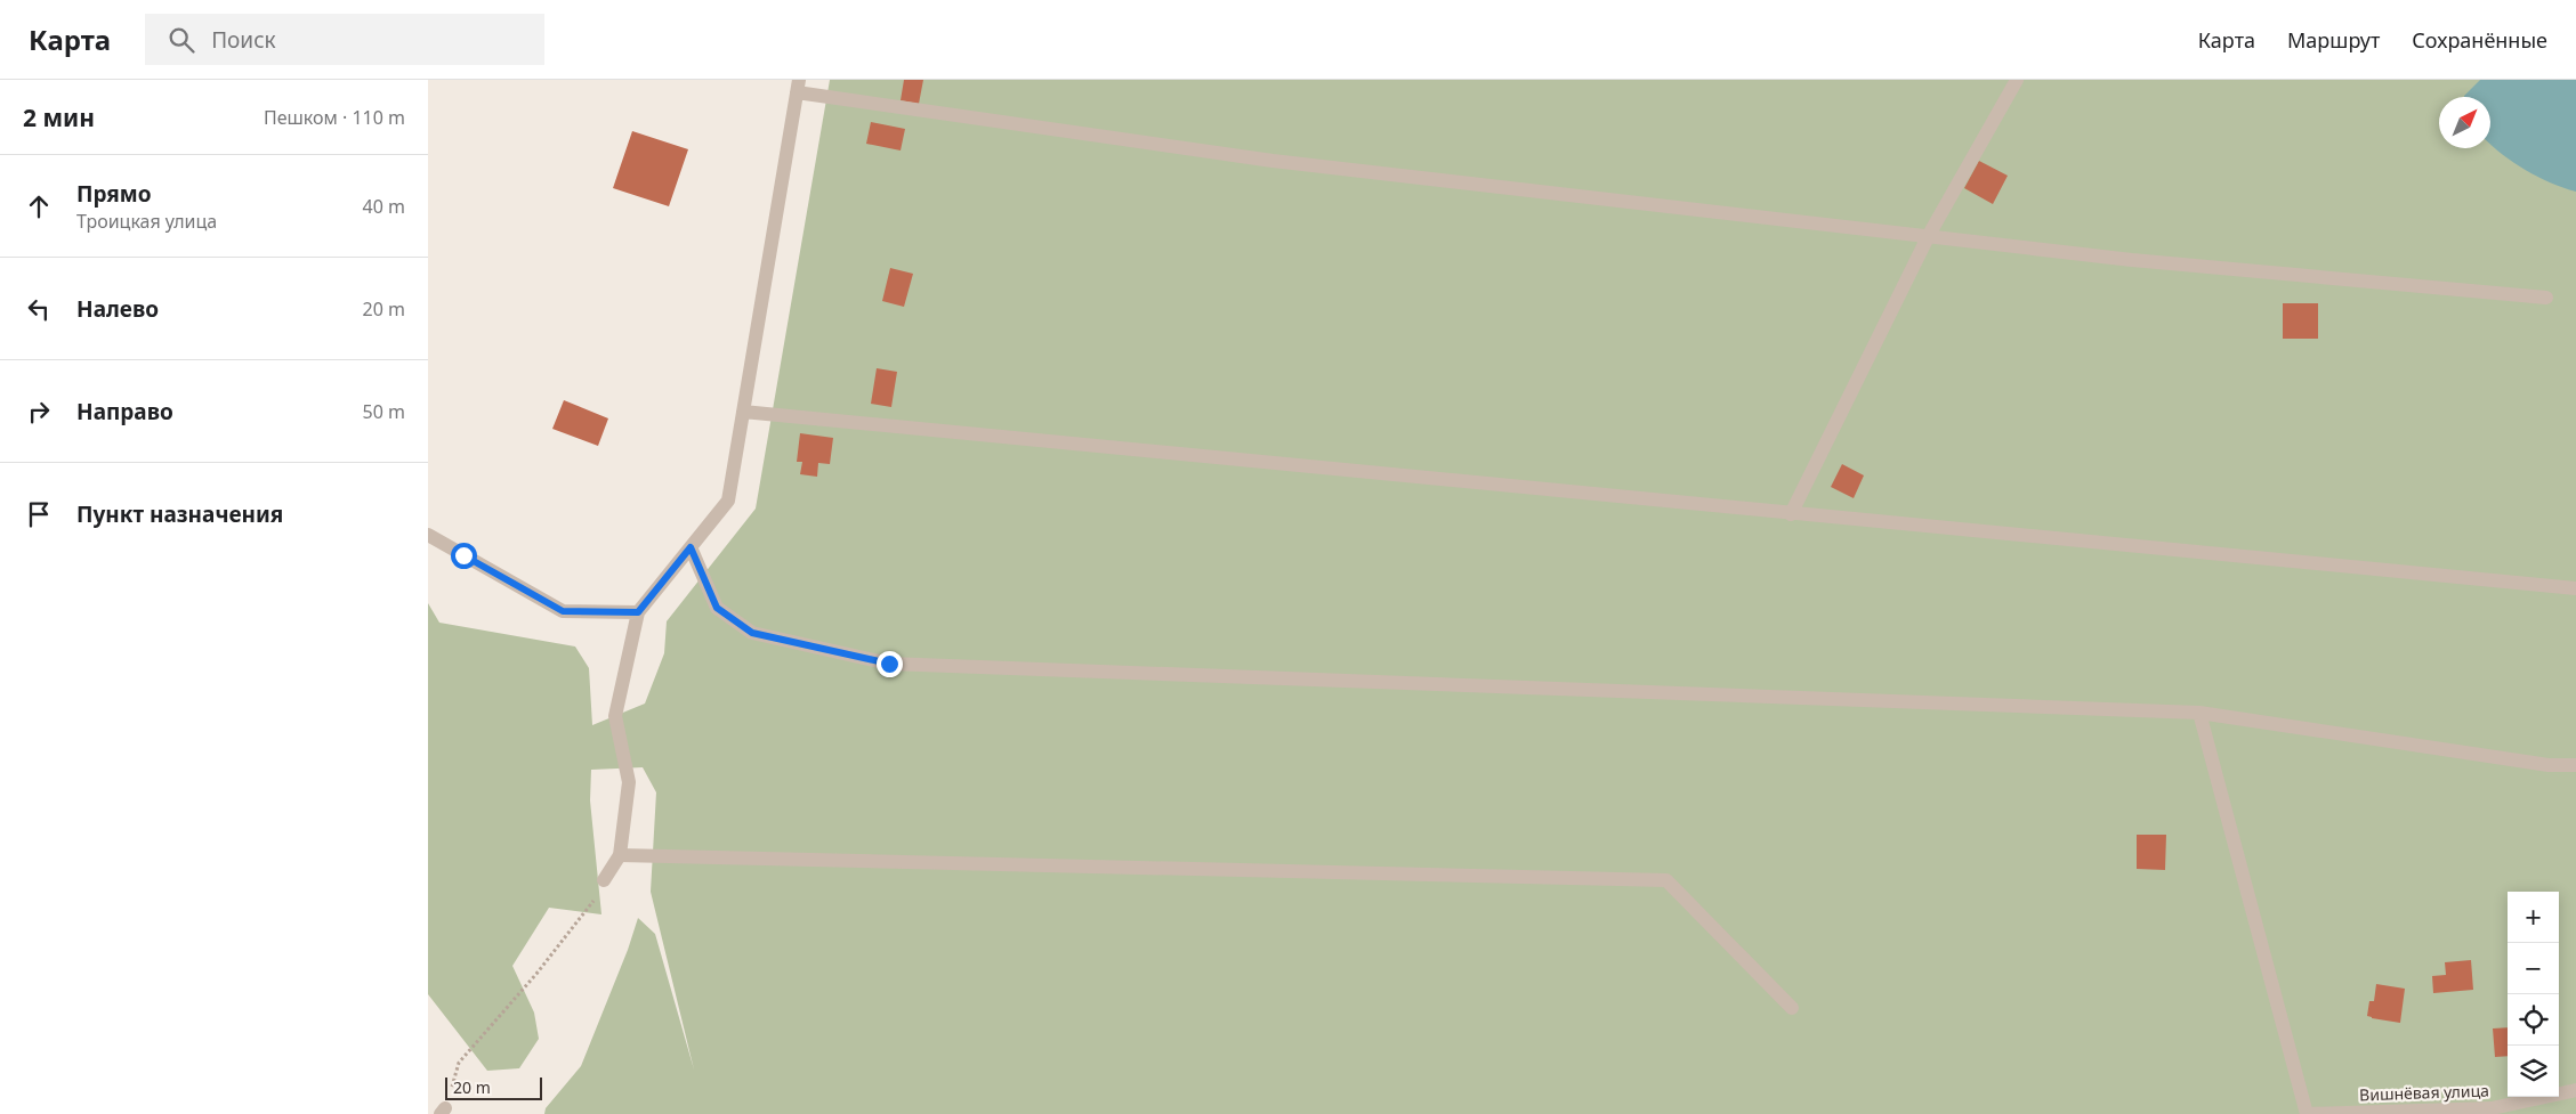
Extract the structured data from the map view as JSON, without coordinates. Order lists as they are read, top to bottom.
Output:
{
  "streets": {
    "street": ["Вишнёвая улица"]
  },
  "scale_bar": "20 m",
  "north": "top right",
  "page": {
    "header": "Карта",
    "search": "Поиск",
    "nav": ["Карта", "Маршрут", "Сохранённые"],
    "heading": ["2 мин", "Пешком · 110 m"],
    "list": [
      ["Прямо", "Троицкая улица", "40 m"],
      ["Налево", "20 m"],
      ["Направо", "50 m"],
      "Пункт назначения"
    ],
    "map_buttons": ["+", "−"],
    "scale": "20 m"
  }
}
